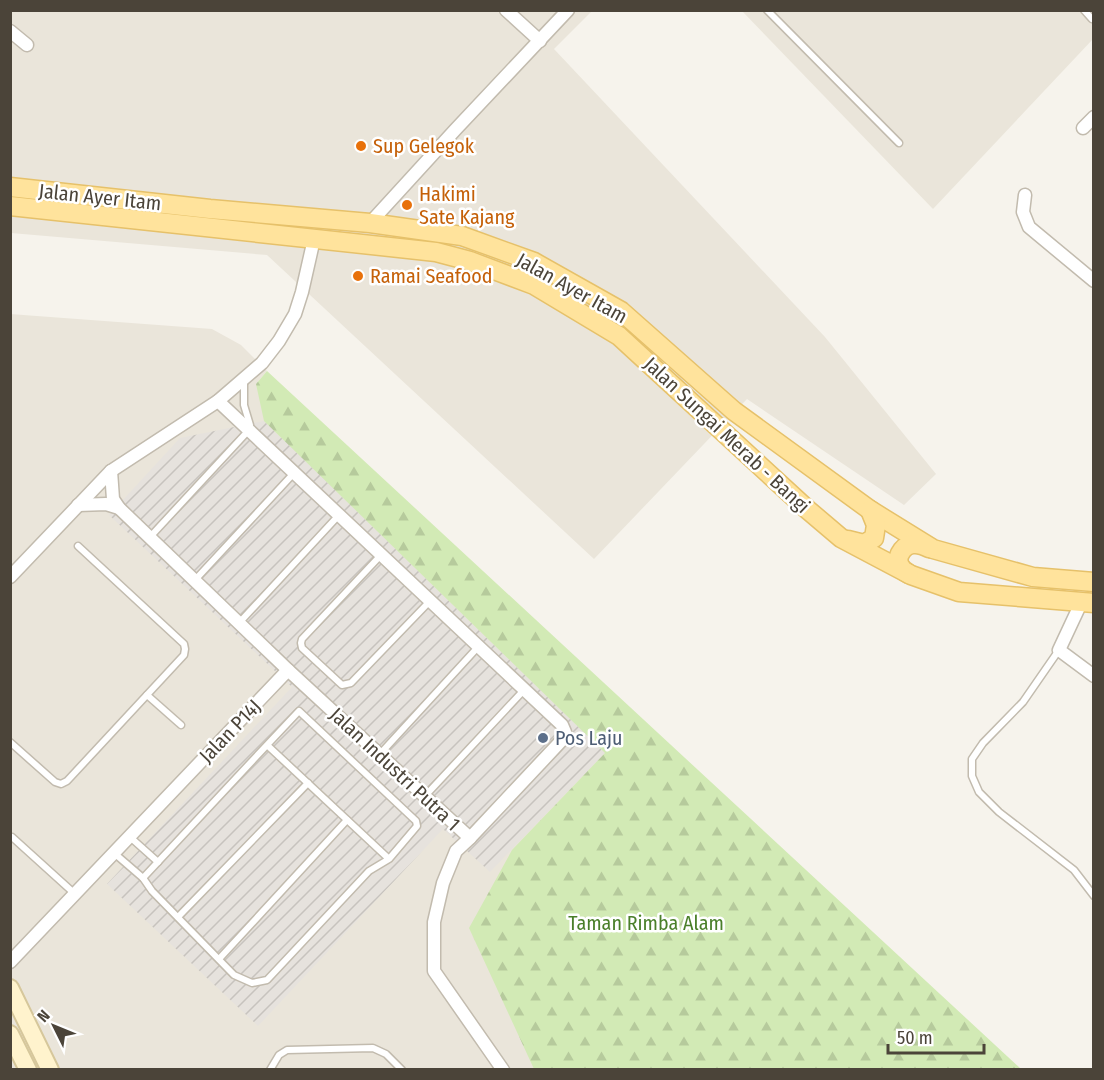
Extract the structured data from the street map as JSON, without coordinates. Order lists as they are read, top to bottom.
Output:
{
  "streets": {
    "main road": ["Jalan Ayer Itam", "Jalan Sungai Merab - Bangi"],
    "street": ["Jalan P14J", "Jalan Industri Putra 1"]
  },
  "crossings": [
    ["Jalan Ayer Itam", "Jalan Sungai Merab - Bangi"],
    ["Jalan P14J", "Jalan Industri Putra 1"]
  ],
  "parks": ["Taman Rimba Alam"],
  "places": [
    "Sup Gelegok",
    "Hakimi Sate Kajang",
    "Ramai Seafood",
    "Pos Laju"
  ],
  "scale_bar": "50 m",
  "north": "top left"
}
